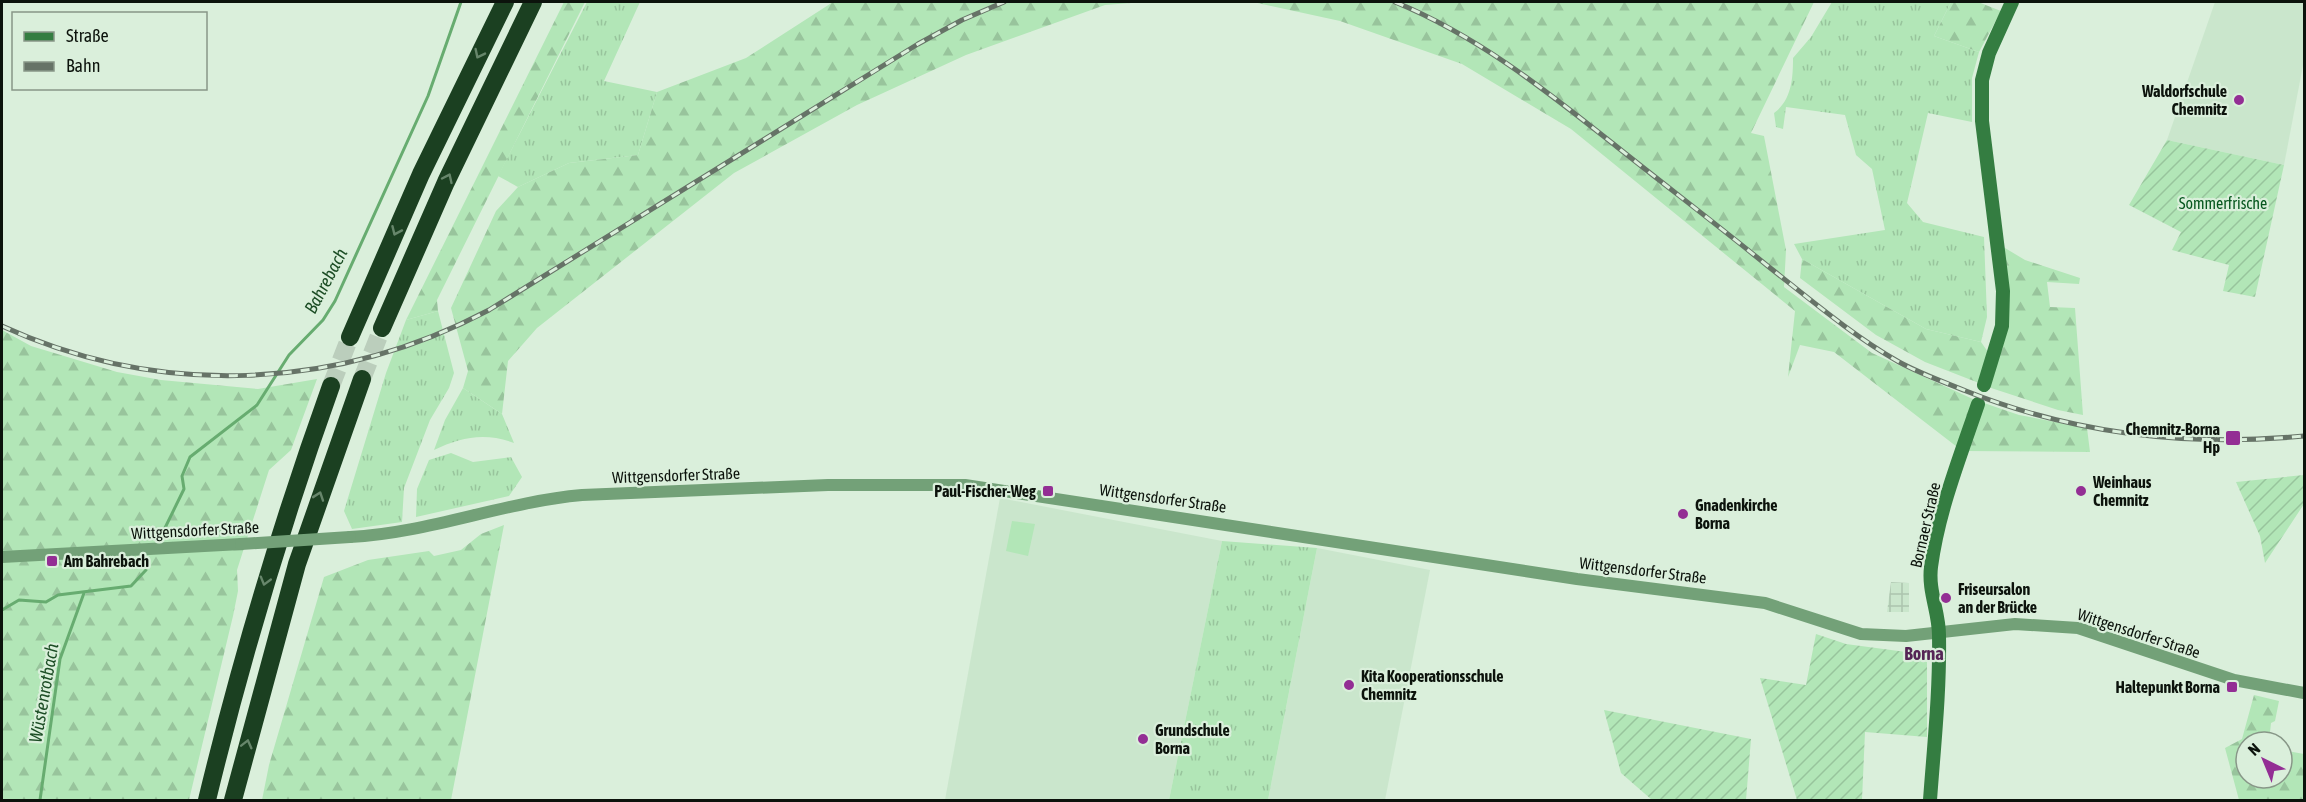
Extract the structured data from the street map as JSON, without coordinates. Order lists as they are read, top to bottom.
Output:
{
  "streets": {
    "main road": ["Bornaer Straße"],
    "street": ["Wittgensdorfer Straße"]
  },
  "crossings": [
    ["Wittgensdorfer Straße", "Bornaer Straße"]
  ],
  "districts": ["Borna"],
  "water": ["Bahrebach", "Wüstenrotbach"],
  "parks": ["Sommerfrische"],
  "places": {
    "other": [
      "Waldorfschule Chemnitz",
      "Weinhaus Chemnitz",
      "Gnadenkirche Borna",
      "Friseursalon an der Brücke",
      "Kita Kooperationsschule Chemnitz",
      "Grundschule Borna"
    ],
    "transit": [
      "Chemnitz-Borna Hp",
      "Paul-Fischer-Weg",
      "Am Bahrebach",
      "Haltepunkt Borna"
    ]
  },
  "legend": ["Straße", "Bahn"],
  "north": "top left"
}
